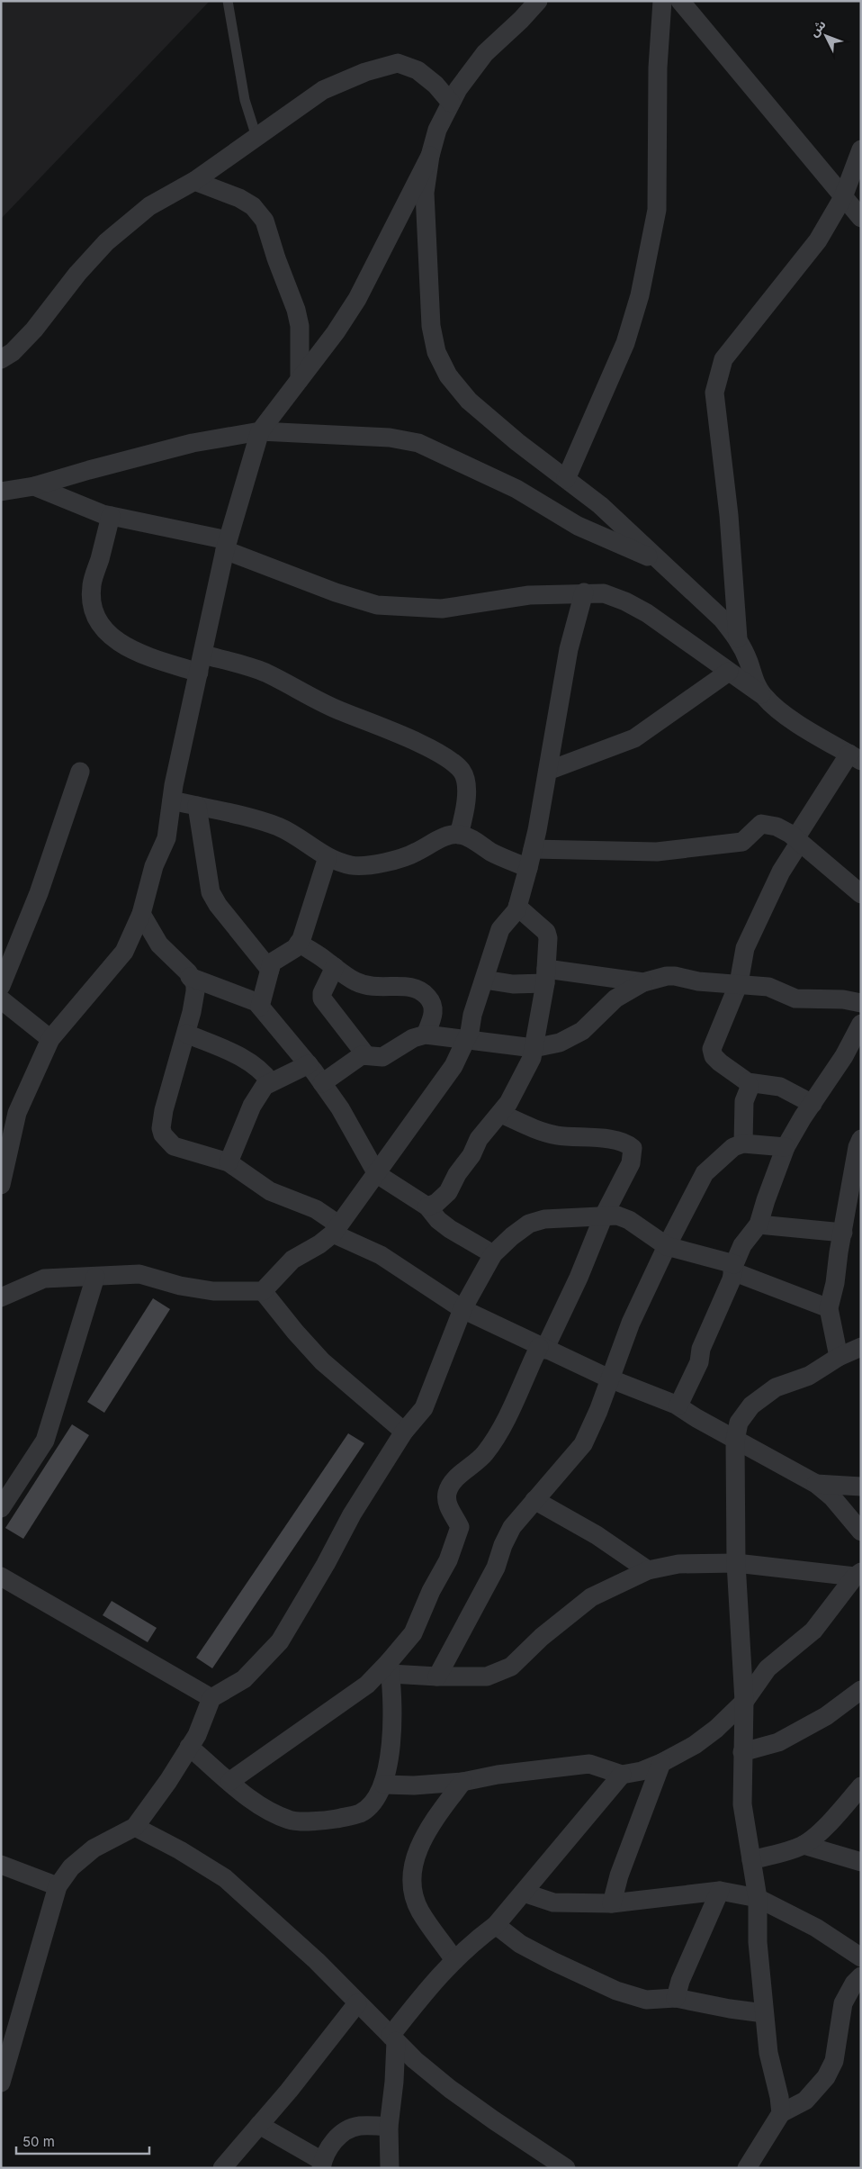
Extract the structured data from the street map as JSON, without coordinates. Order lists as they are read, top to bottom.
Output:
{
  "scale_bar": "50 m",
  "north": "top left"
}
